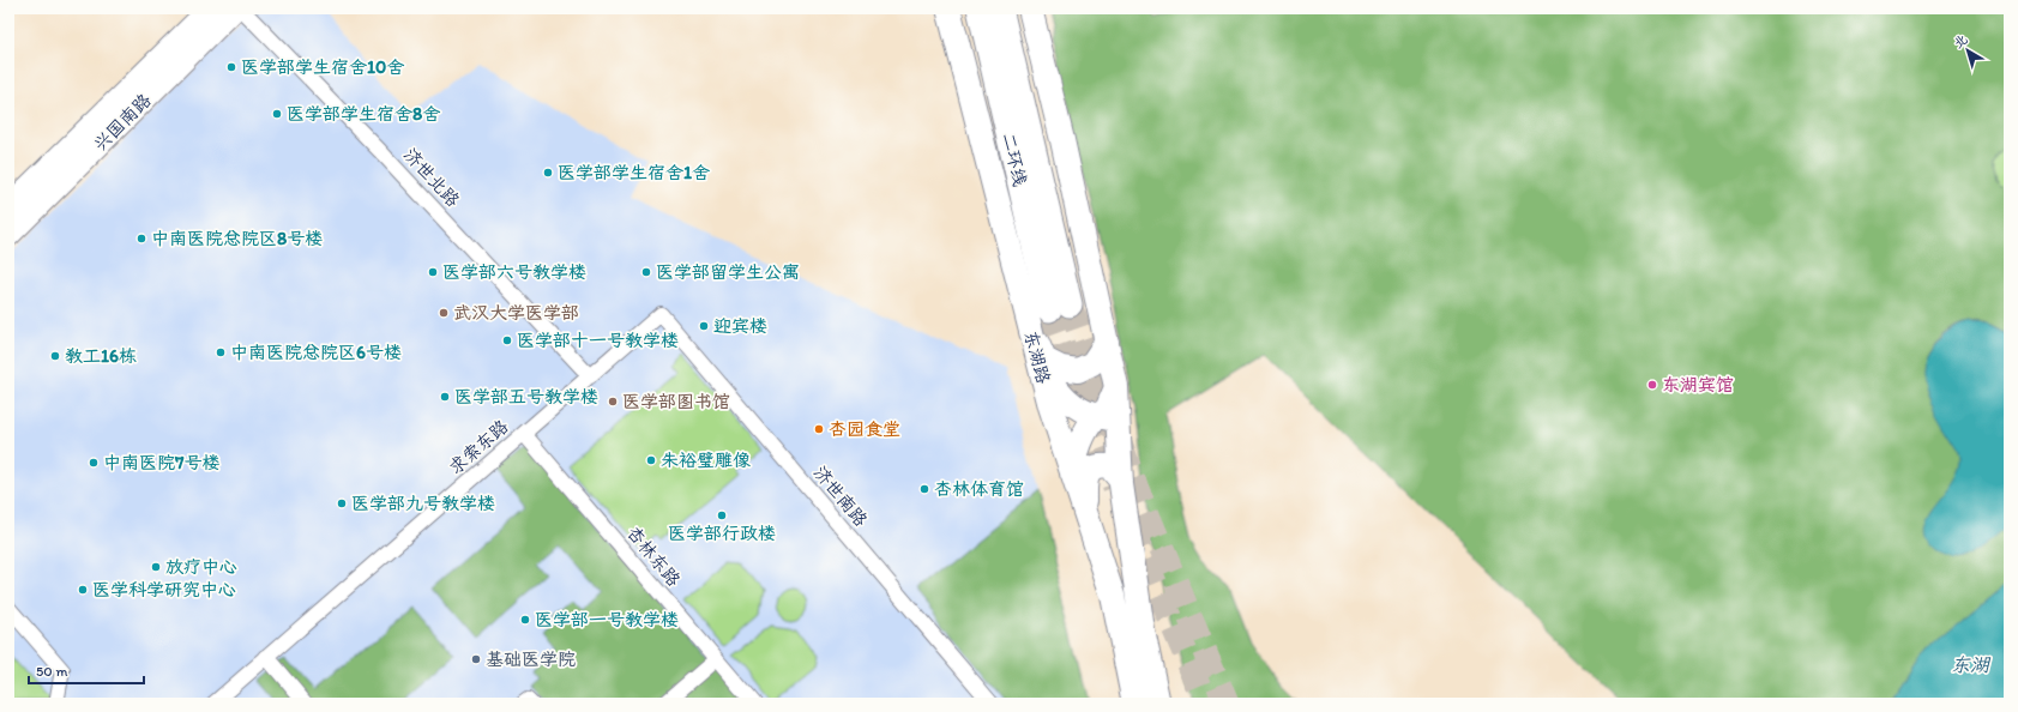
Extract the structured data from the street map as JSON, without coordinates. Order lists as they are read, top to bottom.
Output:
{
  "streets": {
    "highway": ["二环线"],
    "main road": ["兴国南路", "东湖路"],
    "street": [
      "济世北路",
      "求索东路",
      "济世南路",
      "杏林东路"
    ]
  },
  "crossings": [
    ["济世北路", "求索东路"],
    ["求索东路", "济世南路"],
    ["求索东路", "杏林东路"]
  ],
  "water": ["东湖"],
  "places": [
    "医学部学生宿舍10舍",
    "医学部学生宿舍8舍",
    "医学部学生宿舍1舍",
    "中南医院总院区8号楼",
    "医学部六号教学楼",
    "医学部留学生公寓",
    "武汉大学医学部",
    "迎宾楼",
    "医学部十一号教学楼",
    "中南医院总院区6号楼",
    "教工16栋",
    "东湖宾馆",
    "医学部五号教学楼",
    "医学部图书馆",
    "杏园食堂",
    "朱裕璧雕像",
    "中南医院7号楼",
    "杏林体育馆",
    "医学部九号教学楼",
    "医学部行政楼",
    "放疗中心",
    "医学科学研究中心",
    "医学部一号教学楼",
    "基础医学院"
  ],
  "scale_bar": "50 m",
  "north": "top left"
}
